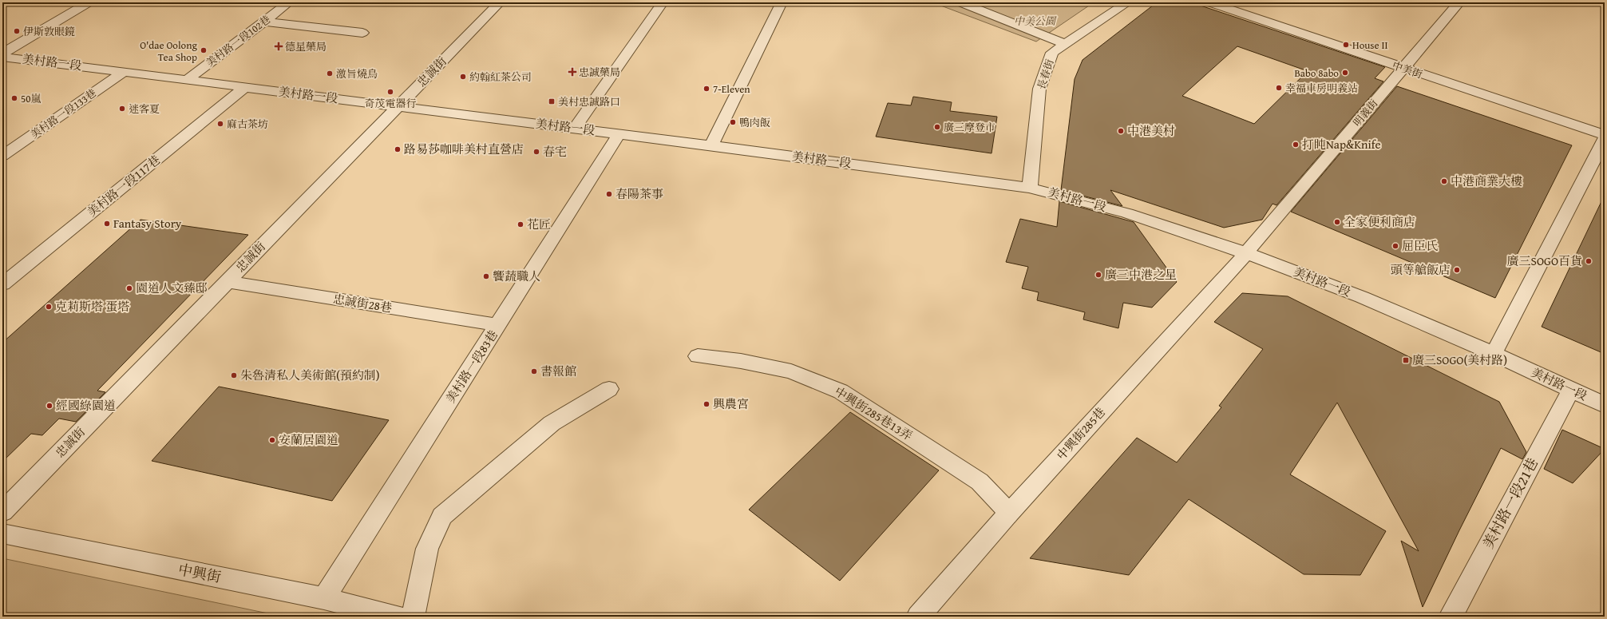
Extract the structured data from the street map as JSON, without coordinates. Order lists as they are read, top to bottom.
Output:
{
  "streets": {
    "street": [
      "美村路一段102巷",
      "美村路一段",
      "中美街",
      "忠誠街",
      "長春街",
      "明義街",
      "美村路一段133巷",
      "美村路一段117巷",
      "忠誠街28巷",
      "美村路一段83巷",
      "中興街285巷13弄",
      "中興街285巷",
      "美村路一段21巷",
      "中興街"
    ]
  },
  "crossings": [
    ["美村路一段102巷", "美村路一段"],
    ["美村路一段", "忠誠街"],
    ["美村路一段", "長春街"],
    ["美村路一段", "明義街"],
    ["美村路一段", "美村路一段133巷"],
    ["美村路一段", "美村路一段117巷"],
    ["美村路一段", "美村路一段83巷"],
    ["美村路一段", "中興街285巷"],
    ["美村路一段", "美村路一段21巷"],
    ["中美街", "明義街"],
    ["忠誠街", "忠誠街28巷"],
    ["明義街", "中興街285巷"],
    ["忠誠街28巷", "美村路一段83巷"],
    ["美村路一段83巷", "中興街"],
    ["中興街285巷13弄", "中興街285巷"]
  ],
  "parks": ["中美公園"],
  "places": {
    "other": [
      "伊斯敦眼鏡",
      "House II",
      "O'dae Oolong Tea Shop",
      "Babo 8abo",
      "激旨燒鳥",
      "約翰紅茶公司",
      "幸福車房明義站",
      "7-Eleven",
      "奇茂電器行",
      "50嵐",
      "迷客夏",
      "鴨肉飯",
      "麻古茶坊",
      "廣三摩登市",
      "中港美村",
      "打盹Nap&Knife",
      "路易莎咖啡美村直營店",
      "春宅",
      "中港商業大樓",
      "春陽茶事",
      "全家便利商店",
      "Fantasy Story",
      "花匠",
      "屈臣氏",
      "廣三SOGO百貨",
      "頭等艙飯店",
      "廣三中港之星",
      "饗蔬職人",
      "園道人文臻邸",
      "克莉斯塔 蛋塔",
      "書報館",
      "朱魯清私人美術館(預約制)",
      "興農宮",
      "經國綠園道",
      "安蘭居園道"
    ],
    "health": ["德星藥局", "忠誠藥局"],
    "transit": ["美村忠誠路口", "廣三SOGO(美村路)"]
  }
}
